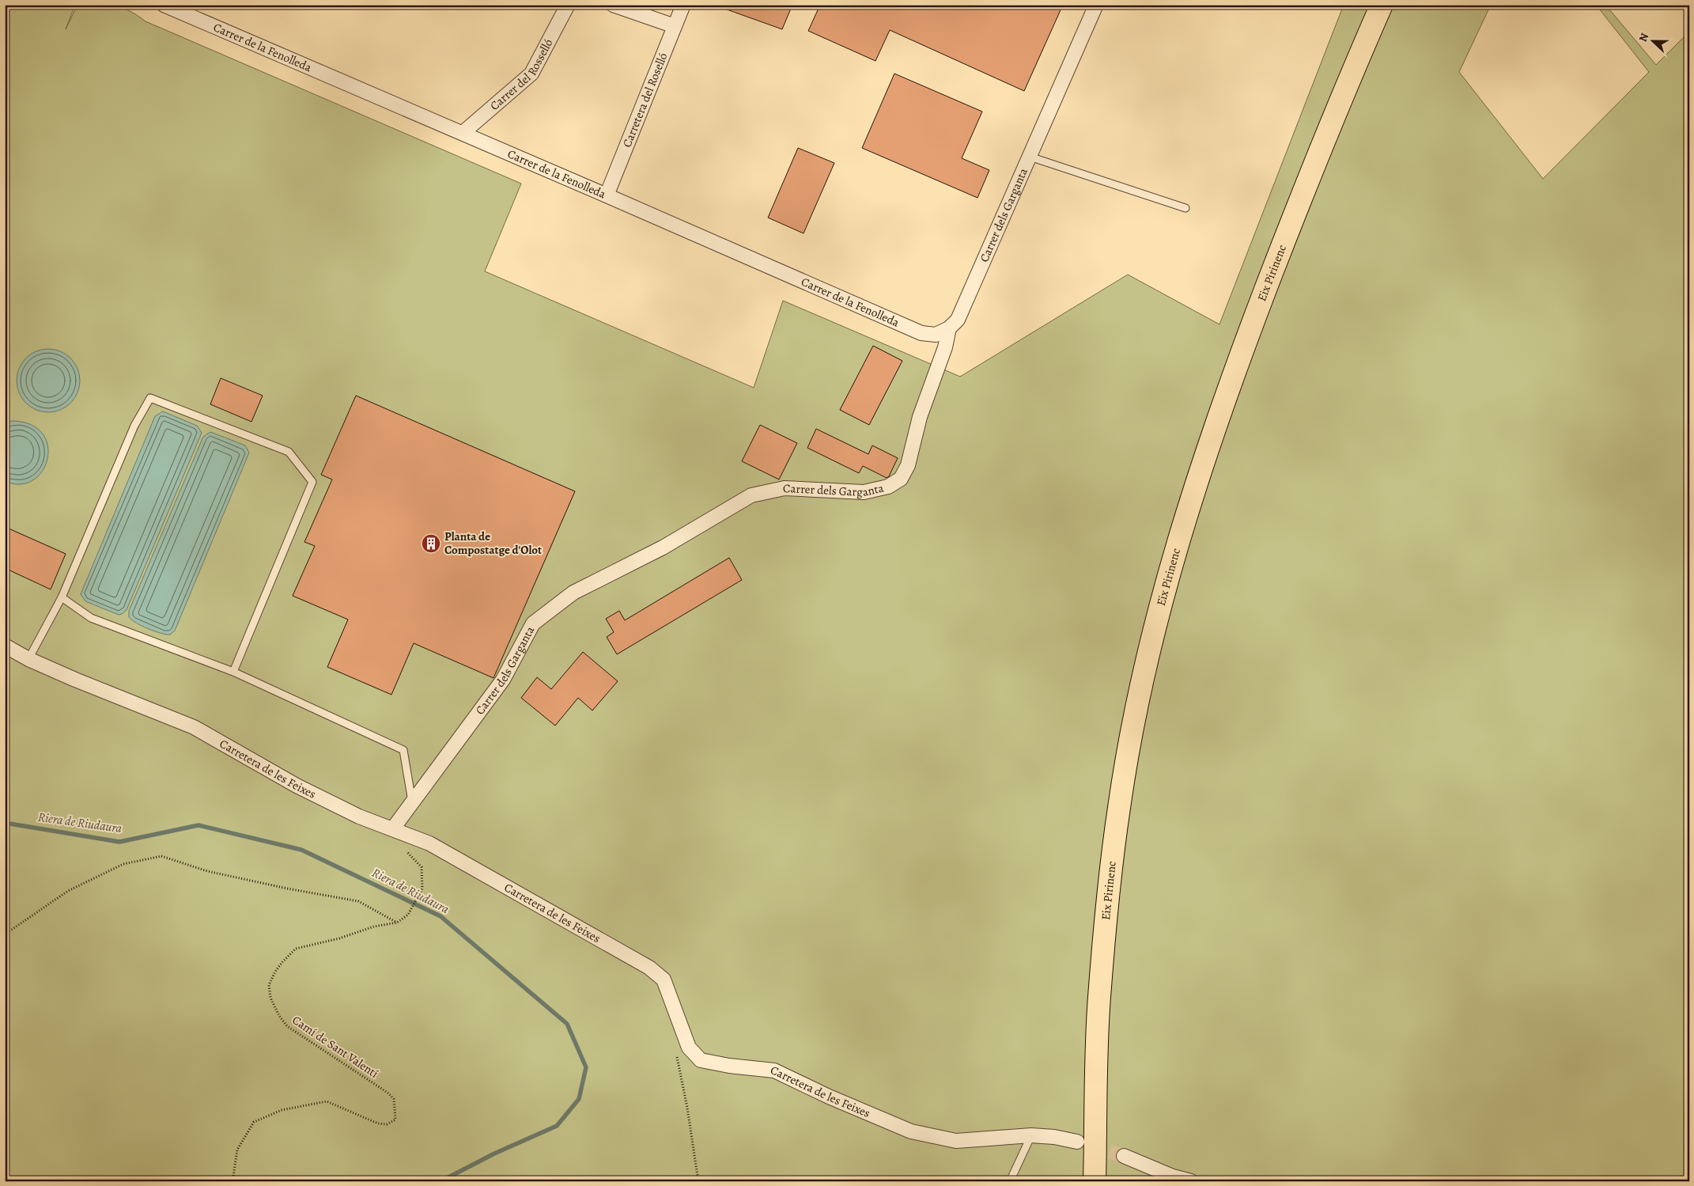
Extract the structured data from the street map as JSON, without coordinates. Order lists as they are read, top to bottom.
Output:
{
  "streets": {
    "main road": ["Eix Pirinenc"],
    "street": [
      "Carrer de la Fenolleda",
      "Carrer del Rosselló",
      "Carretera del Roselló",
      "Carrer dels Garganta",
      "Carretera de les Feixes"
    ],
    "path": ["Camí de Sant Valentí"]
  },
  "crossings": [
    ["Carrer de la Fenolleda", "Carrer del Rosselló"],
    ["Carrer de la Fenolleda", "Carretera del Roselló"],
    ["Carrer de la Fenolleda", "Carrer dels Garganta"],
    ["Carrer dels Garganta", "Carretera de les Feixes"]
  ],
  "water": ["Riera de Riudaura"],
  "places": {
    "building": ["Planta de Compostatge d'Olot"]
  },
  "north": "left"
}
